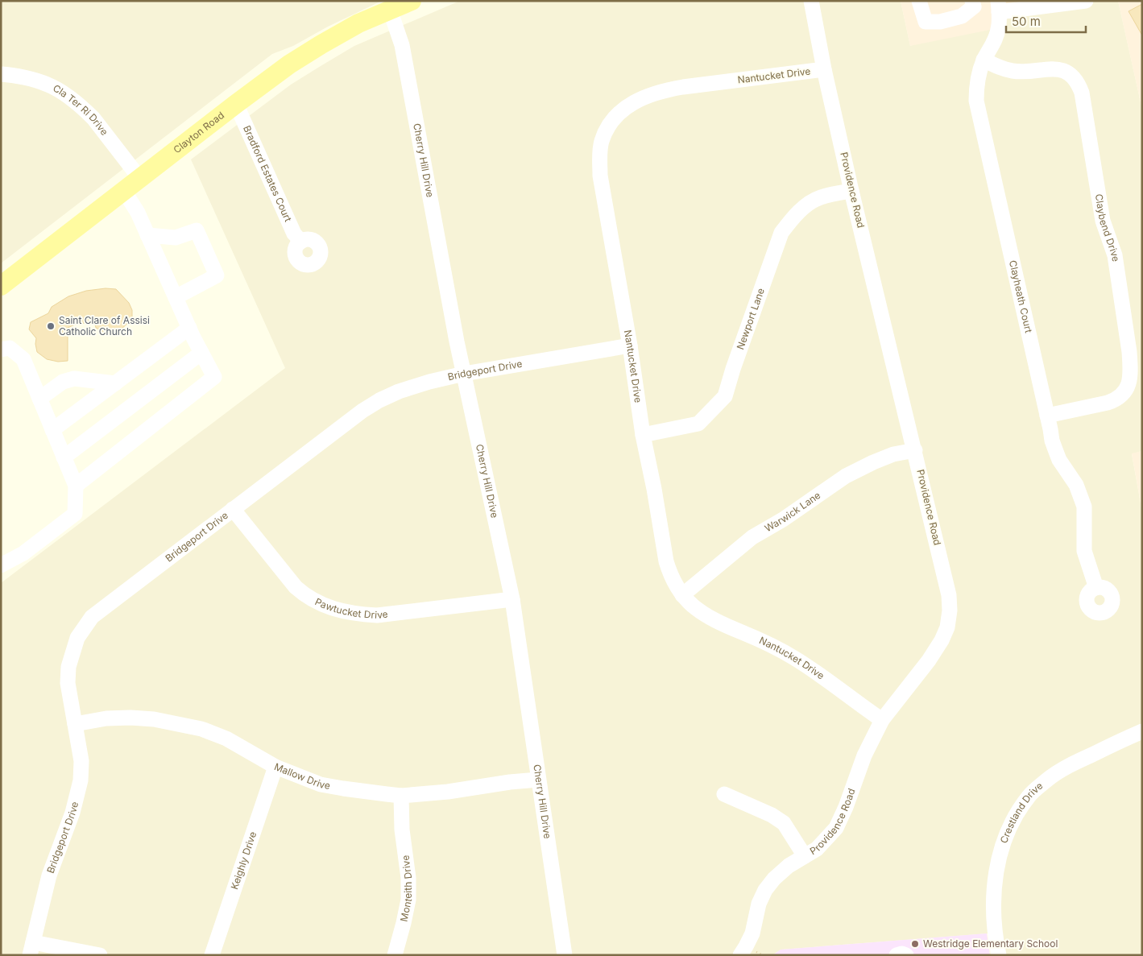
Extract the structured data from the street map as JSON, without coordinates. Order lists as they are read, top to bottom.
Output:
{
  "streets": {
    "main road": ["Clayton Road"],
    "street": [
      "Nantucket Drive",
      "Cla Ter Ri Drive",
      "Cherry Hill Drive",
      "Bradford Estates Court",
      "Providence Road",
      "Claybend Drive",
      "Clayheath Court",
      "Newport Lane",
      "Bridgeport Drive",
      "Warwick Lane",
      "Pawtucket Drive",
      "Mallow Drive",
      "Crestland Drive",
      "Keighly Drive",
      "Monteith Drive"
    ]
  },
  "crossings": [
    ["Nantucket Drive", "Providence Road"],
    ["Nantucket Drive", "Newport Lane"],
    ["Nantucket Drive", "Bridgeport Drive"],
    ["Nantucket Drive", "Warwick Lane"],
    ["Cla Ter Ri Drive", "Clayton Road"],
    ["Clayton Road", "Cherry Hill Drive"],
    ["Clayton Road", "Bradford Estates Court"],
    ["Cherry Hill Drive", "Bridgeport Drive"],
    ["Cherry Hill Drive", "Pawtucket Drive"],
    ["Cherry Hill Drive", "Mallow Drive"],
    ["Providence Road", "Newport Lane"],
    ["Providence Road", "Warwick Lane"],
    ["Claybend Drive", "Clayheath Court"],
    ["Bridgeport Drive", "Pawtucket Drive"],
    ["Bridgeport Drive", "Mallow Drive"],
    ["Mallow Drive", "Keighly Drive"],
    ["Mallow Drive", "Monteith Drive"]
  ],
  "places": ["Saint Clare of Assisi Catholic Church", "Westridge Elementary School"],
  "scale_bar": "50 m"
}
